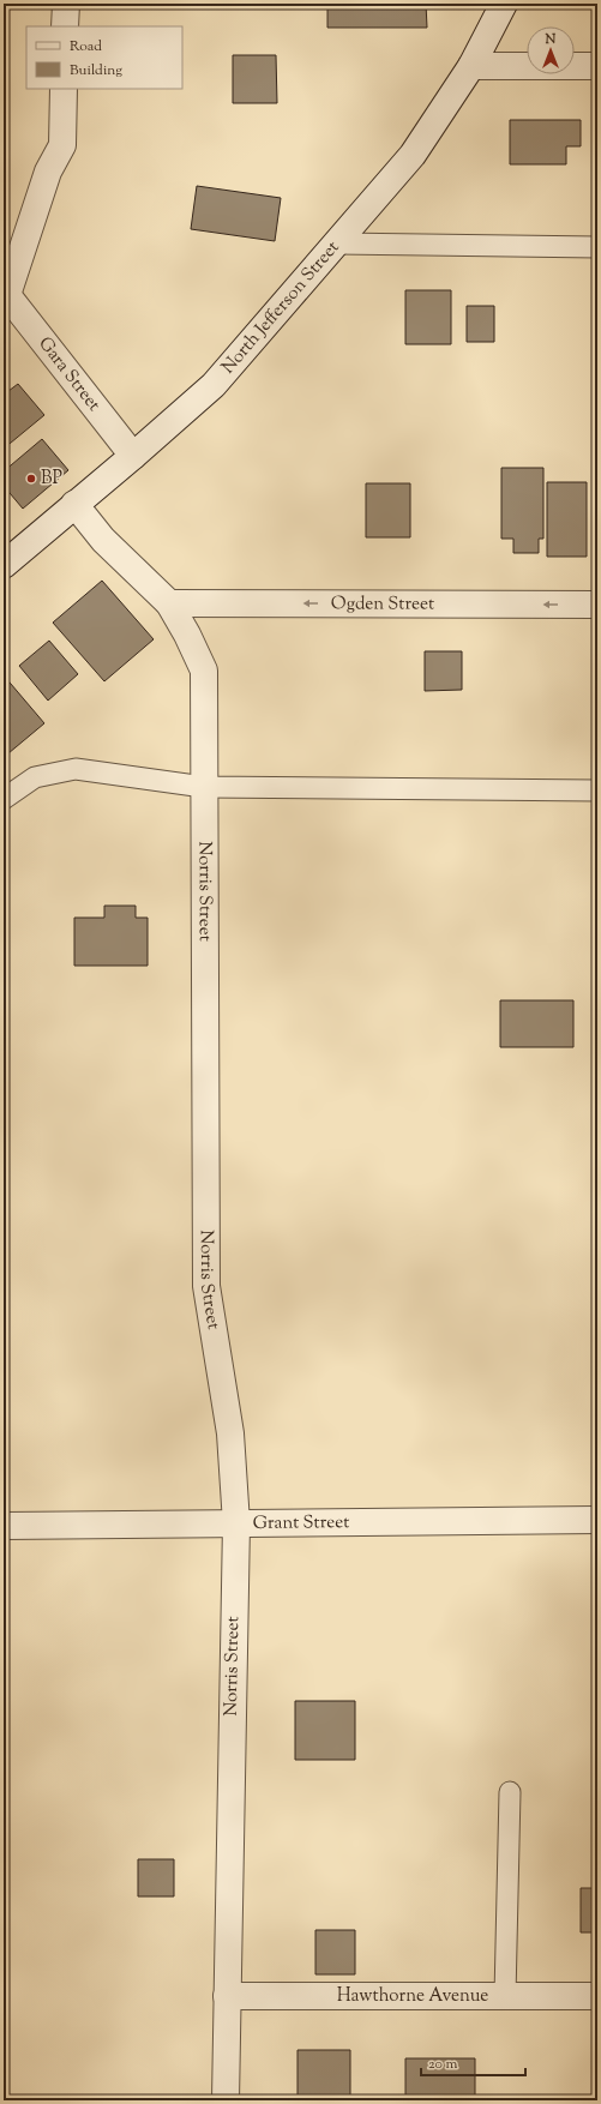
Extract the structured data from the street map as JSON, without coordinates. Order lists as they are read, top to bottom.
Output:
{
  "streets": {
    "street": [
      "North Jefferson Street",
      "Gara Street",
      "Ogden Street",
      "Norris Street",
      "Grant Street",
      "Hawthorne Avenue"
    ]
  },
  "crossings": [
    ["North Jefferson Street", "Gara Street"],
    ["North Jefferson Street", "Norris Street"],
    ["Ogden Street", "Norris Street"],
    ["Norris Street", "Grant Street"],
    ["Norris Street", "Hawthorne Avenue"]
  ],
  "one_way": ["Ogden Street"],
  "places": ["BP"],
  "legend": ["Road", "Building"],
  "scale_bar": "20 m",
  "north": "top"
}
